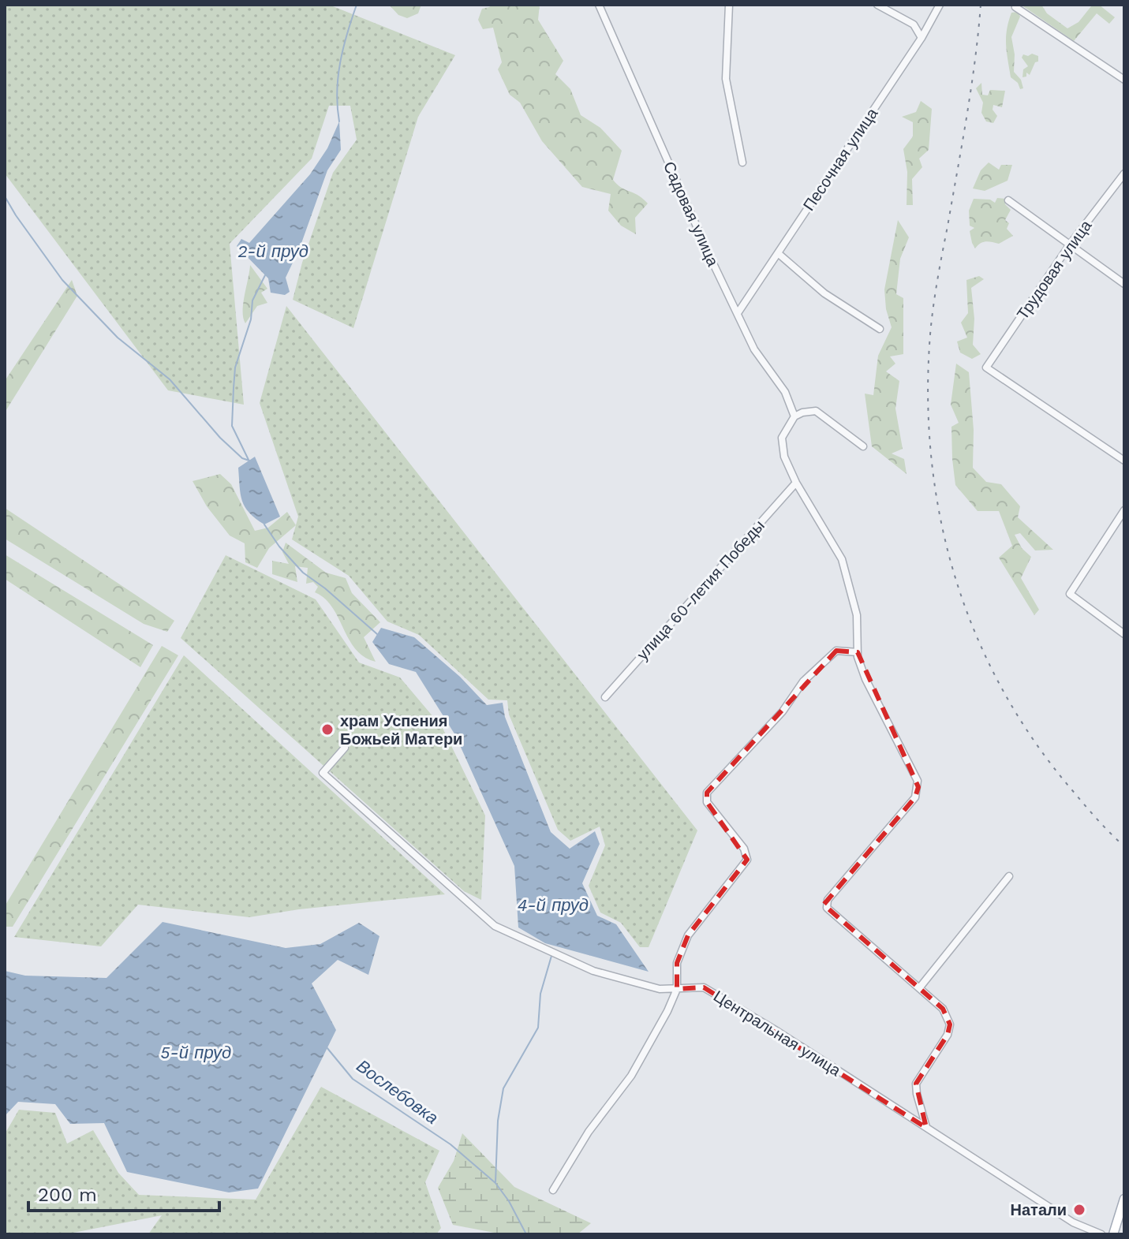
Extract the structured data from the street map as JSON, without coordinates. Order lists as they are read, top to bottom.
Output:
{
  "streets": {
    "street": [
      "Песочная улица",
      "Садовая улица",
      "Трудовая улица",
      "улица 60-летия Победы",
      "Центральная улица"
    ]
  },
  "crossings": [
    ["Песочная улица", "Садовая улица"]
  ],
  "water": [
    "2-й пруд",
    "4-й пруд",
    "5-й пруд",
    "Вослебовка"
  ],
  "places": ["храм Успения Божьей Матери", "Натали"],
  "scale_bar": "200 m"
}
